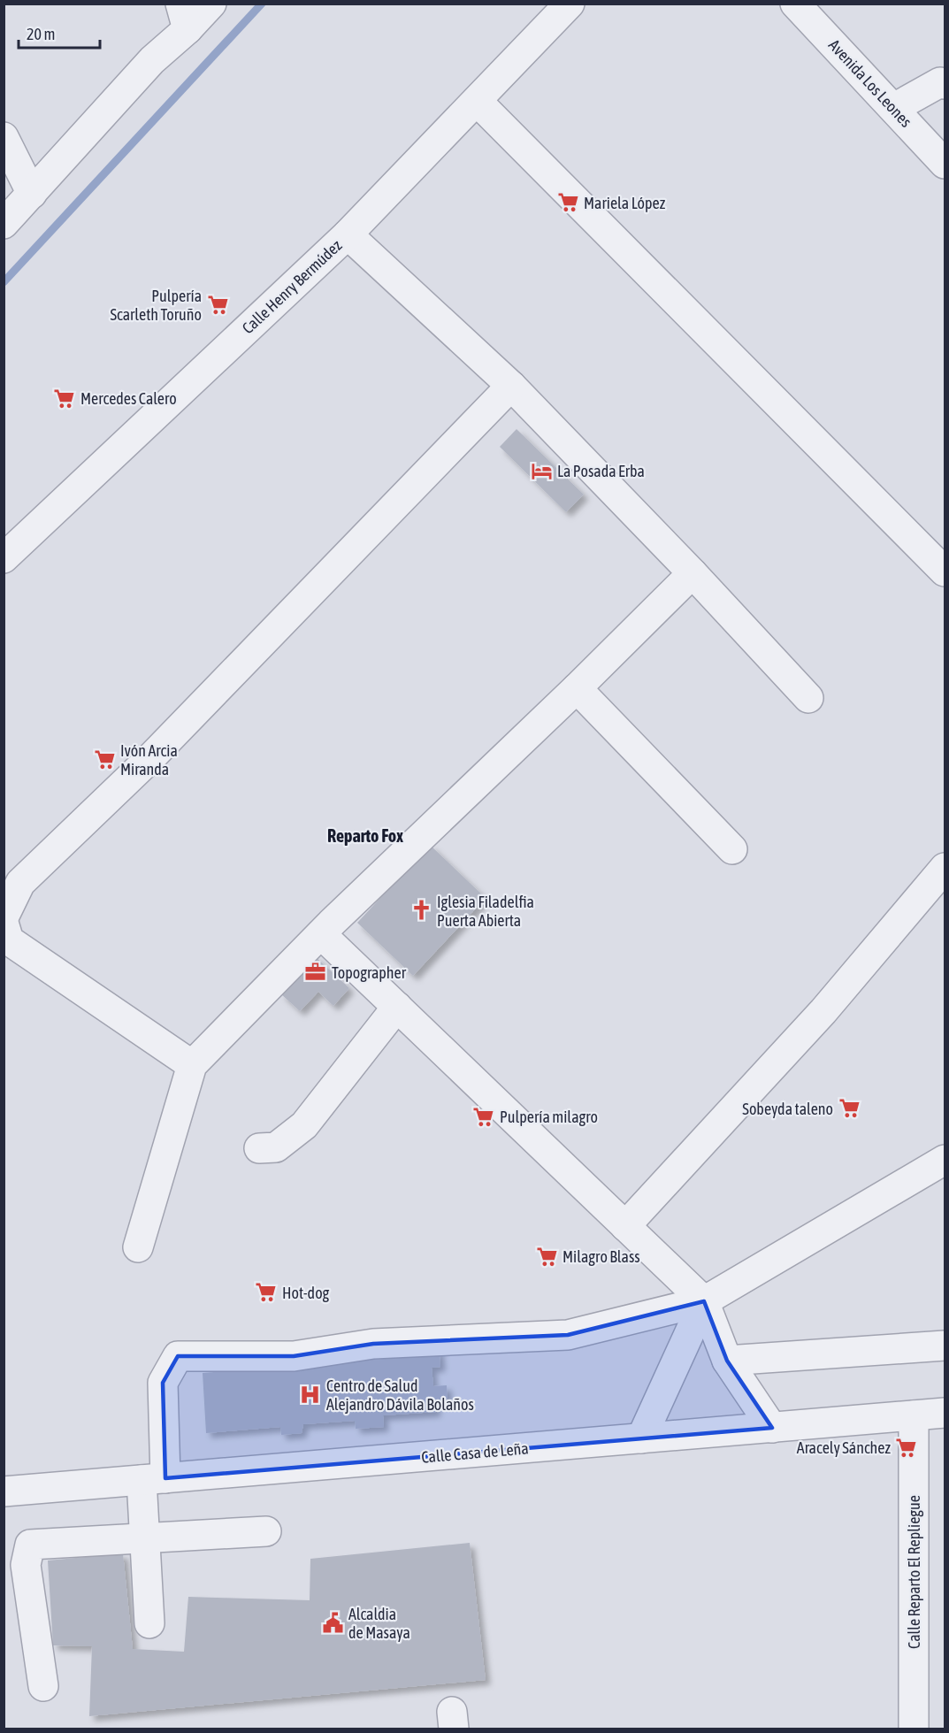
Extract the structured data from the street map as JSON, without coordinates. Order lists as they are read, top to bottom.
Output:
{
  "streets": {
    "street": [
      "Avenida Los Leones",
      "Calle Henry Bermúdez",
      "Calle Casa de Leña",
      "Calle Reparto El Repliegue"
    ]
  },
  "crossings": [
    ["Calle Casa de Leña", "Calle Reparto El Repliegue"]
  ],
  "districts": ["Reparto Fox"],
  "places": {
    "supermarket": [
      "Mariela López",
      "Pulpería Scarleth Toruño",
      "Mercedes Calero",
      "Ivón Arcia Miranda",
      "Sobeyda taleno",
      "Pulpería milagro",
      "Milagro Blass",
      "Hot-dog",
      "Aracely Sánchez"
    ],
    "hotel": ["La Posada Erba"],
    "church": ["Iglesia Filadelfia Puerta Abierta"],
    "office": ["Topographer"],
    "hospital": ["Centro de Salud Alejandro Dávila Bolaños"],
    "public building": ["Alcaldia de Masaya"]
  },
  "scale_bar": "20 m"
}
